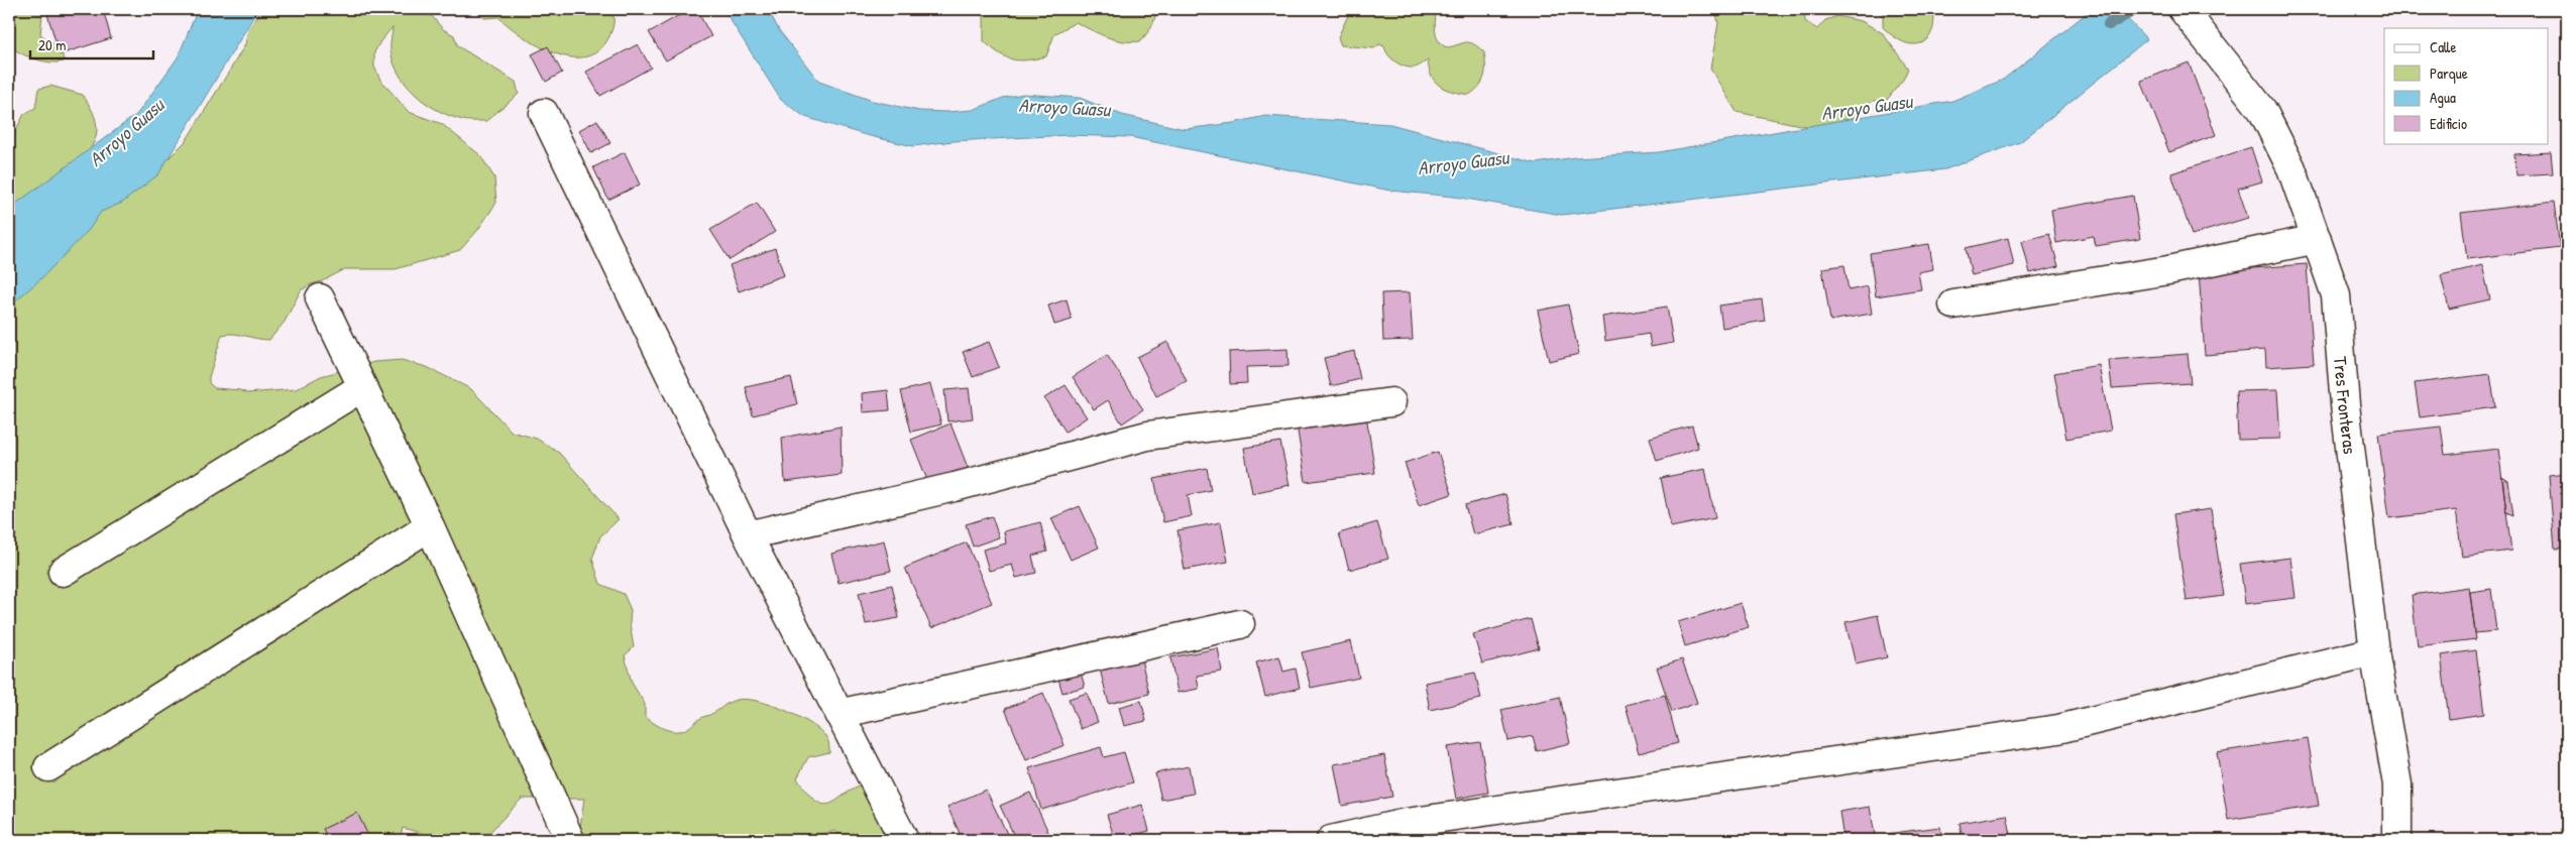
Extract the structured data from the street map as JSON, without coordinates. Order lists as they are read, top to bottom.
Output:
{
  "streets": {
    "street": ["Tres Fronteras"]
  },
  "water": ["Arroyo Guasu"],
  "legend": [
    "Calle",
    "Parque",
    "Agua",
    "Edificio"
  ],
  "scale_bar": "20 m"
}
